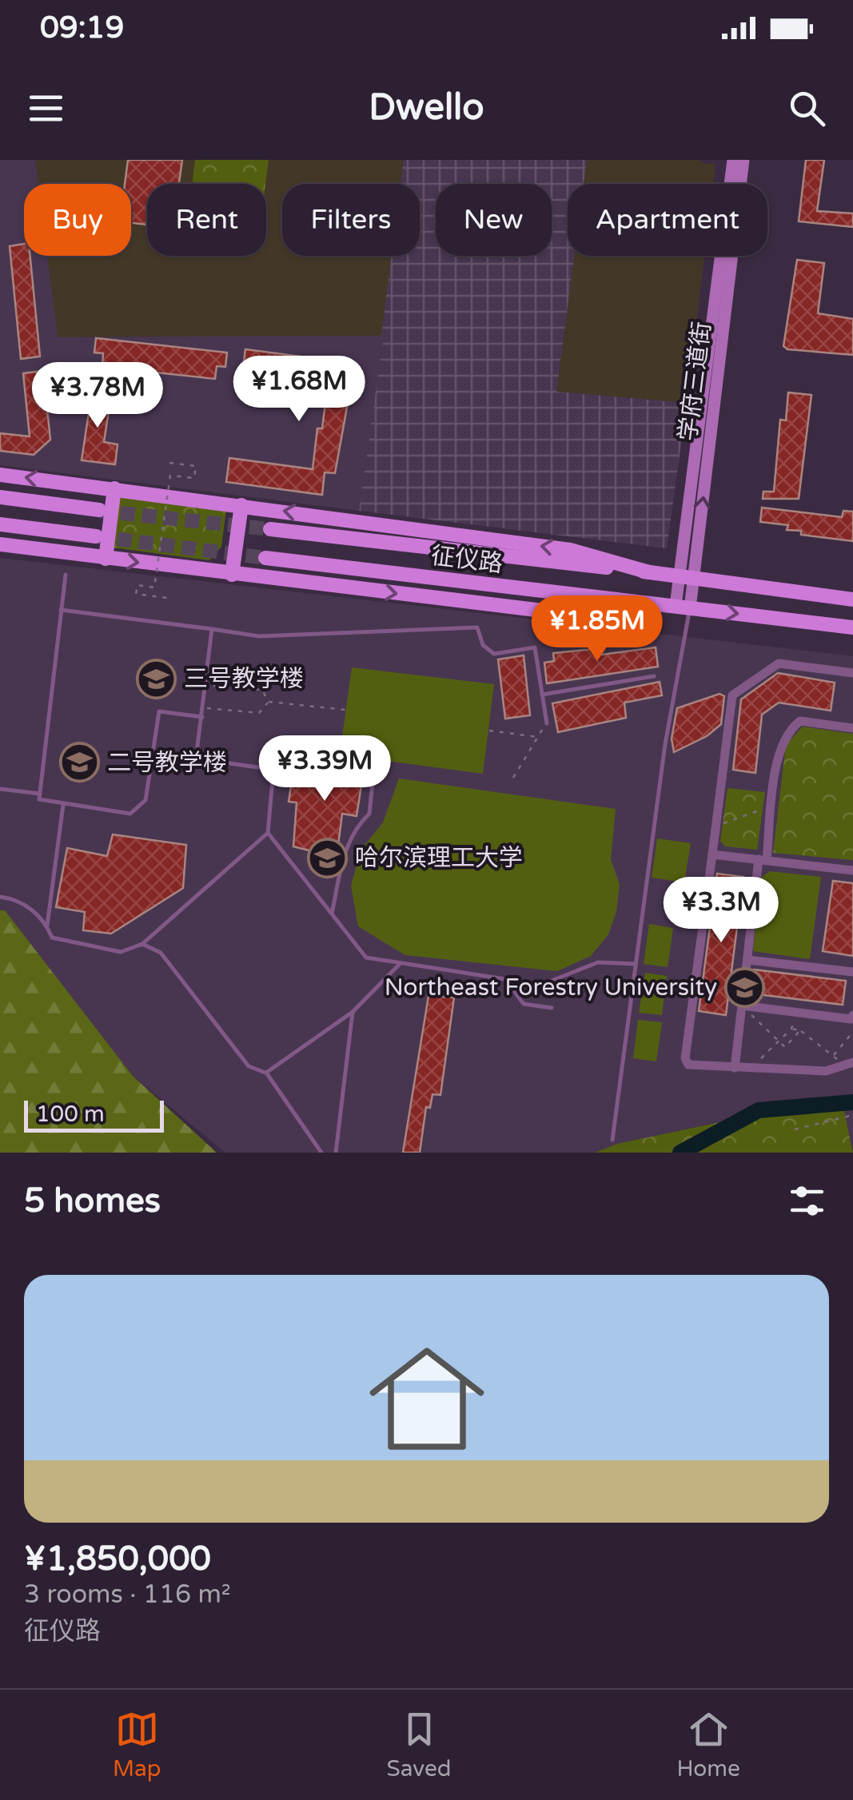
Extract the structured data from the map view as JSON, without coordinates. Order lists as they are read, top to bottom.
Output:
{
  "streets": {
    "main road": ["学府三道街", "征仪路"]
  },
  "crossings": [
    ["学府三道街", "征仪路"]
  ],
  "places": {
    "school or university": [
      "三号教学楼",
      "二号教学楼",
      "哈尔滨理工大学",
      "Northeast Forestry University"
    ]
  },
  "scale_bar": "100 m",
  "page": {
    "status": "09:19",
    "header": "Dwello",
    "chip": [
      "Buy",
      "Rent",
      "Filters",
      "New",
      "Apartment"
    ],
    "price": [
      "¥1.68M",
      "¥3.78M",
      "¥1.85M",
      "¥3.39M",
      "¥3.3M"
    ],
    "scale": "100 m",
    "heading": "5 homes",
    "list": [
      {
        "name": "¥1,850,000",
        "note": "3 rooms · 116 m² · 征仪路"
      }
    ],
    "tabs": ["Map", "Saved", "Home"]
  }
}
